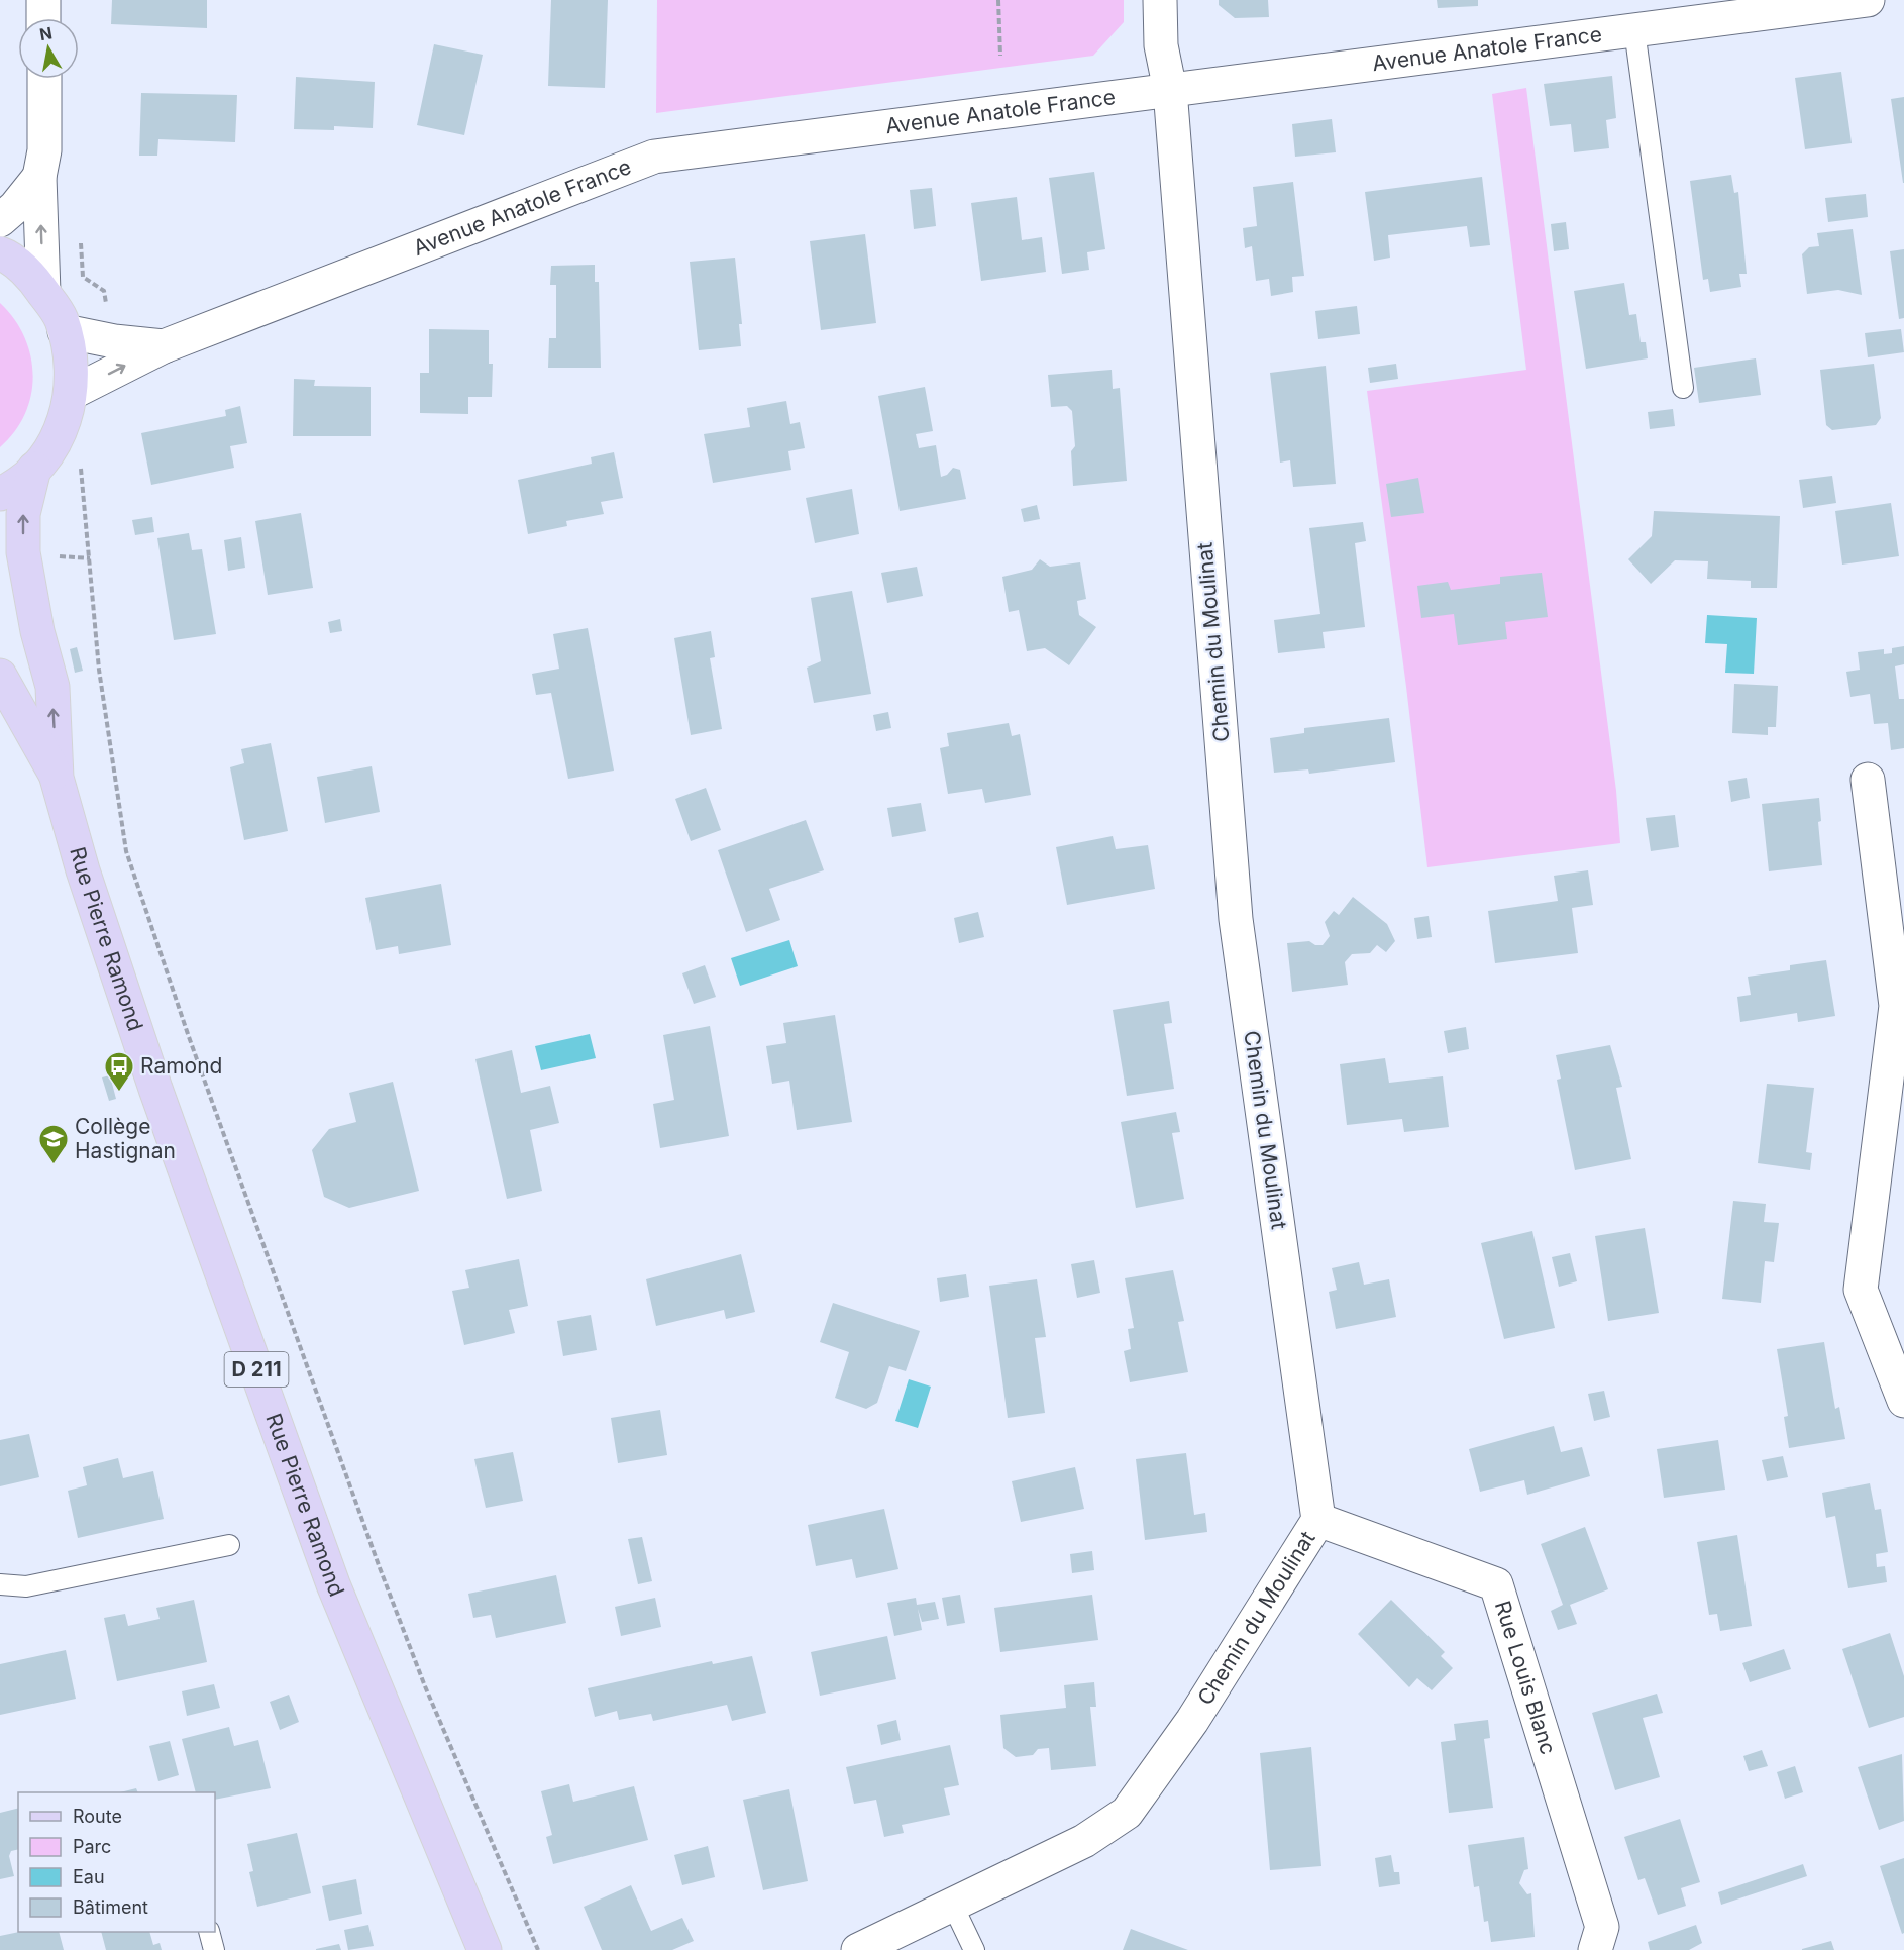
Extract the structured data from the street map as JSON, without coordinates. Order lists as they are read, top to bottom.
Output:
{
  "streets": {
    "main road": ["Rue Pierre Ramond", "D 211"],
    "street": ["Avenue Anatole France", "Chemin du Moulinat", "Rue Louis Blanc"]
  },
  "crossings": [
    ["Avenue Anatole France", "Chemin du Moulinat"],
    ["Chemin du Moulinat", "Rue Louis Blanc"]
  ],
  "places": {
    "bus stop": ["Ramond"],
    "school or university": ["Collège Hastignan"]
  },
  "legend": [
    "Route",
    "Parc",
    "Eau",
    "Bâtiment"
  ],
  "north": "top"
}
